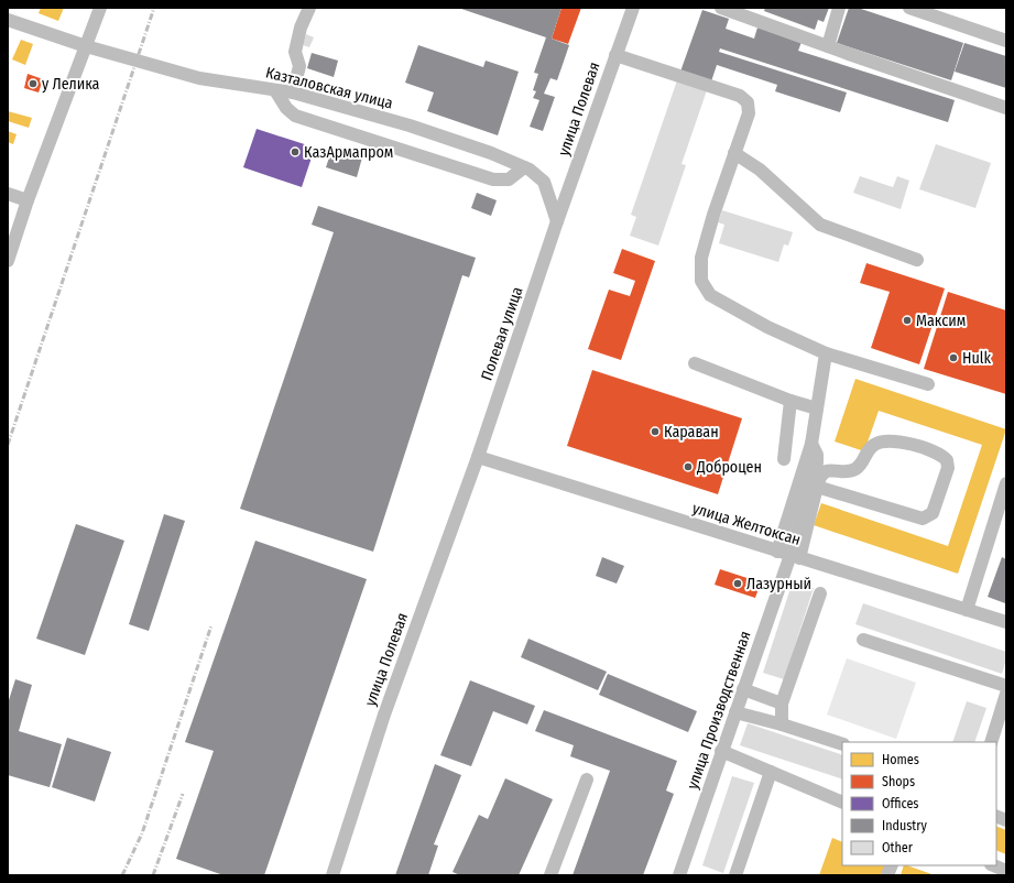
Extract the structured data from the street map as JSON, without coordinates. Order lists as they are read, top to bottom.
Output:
{
  "streets": {
    "street": [
      "Казталовская улица",
      "улица Полевая",
      "Полевая улица",
      "улица Желтоксан",
      "улица Производственная"
    ]
  },
  "crossings": [
    ["Казталовская улица", "улица Полевая"],
    ["Казталовская улица", "Полевая улица"],
    ["улица Полевая", "Полевая улица"],
    ["улица Полевая", "улица Желтоксан"],
    ["Полевая улица", "улица Желтоксан"],
    ["улица Желтоксан", "улица Производственная"]
  ],
  "places": [
    "у Лелика",
    "КазАрмапром",
    "Максим",
    "Hulk",
    "Караван",
    "Доброцен",
    "Лазурный"
  ],
  "legend": [
    "Homes",
    "Shops",
    "Offices",
    "Industry",
    "Other"
  ]
}
